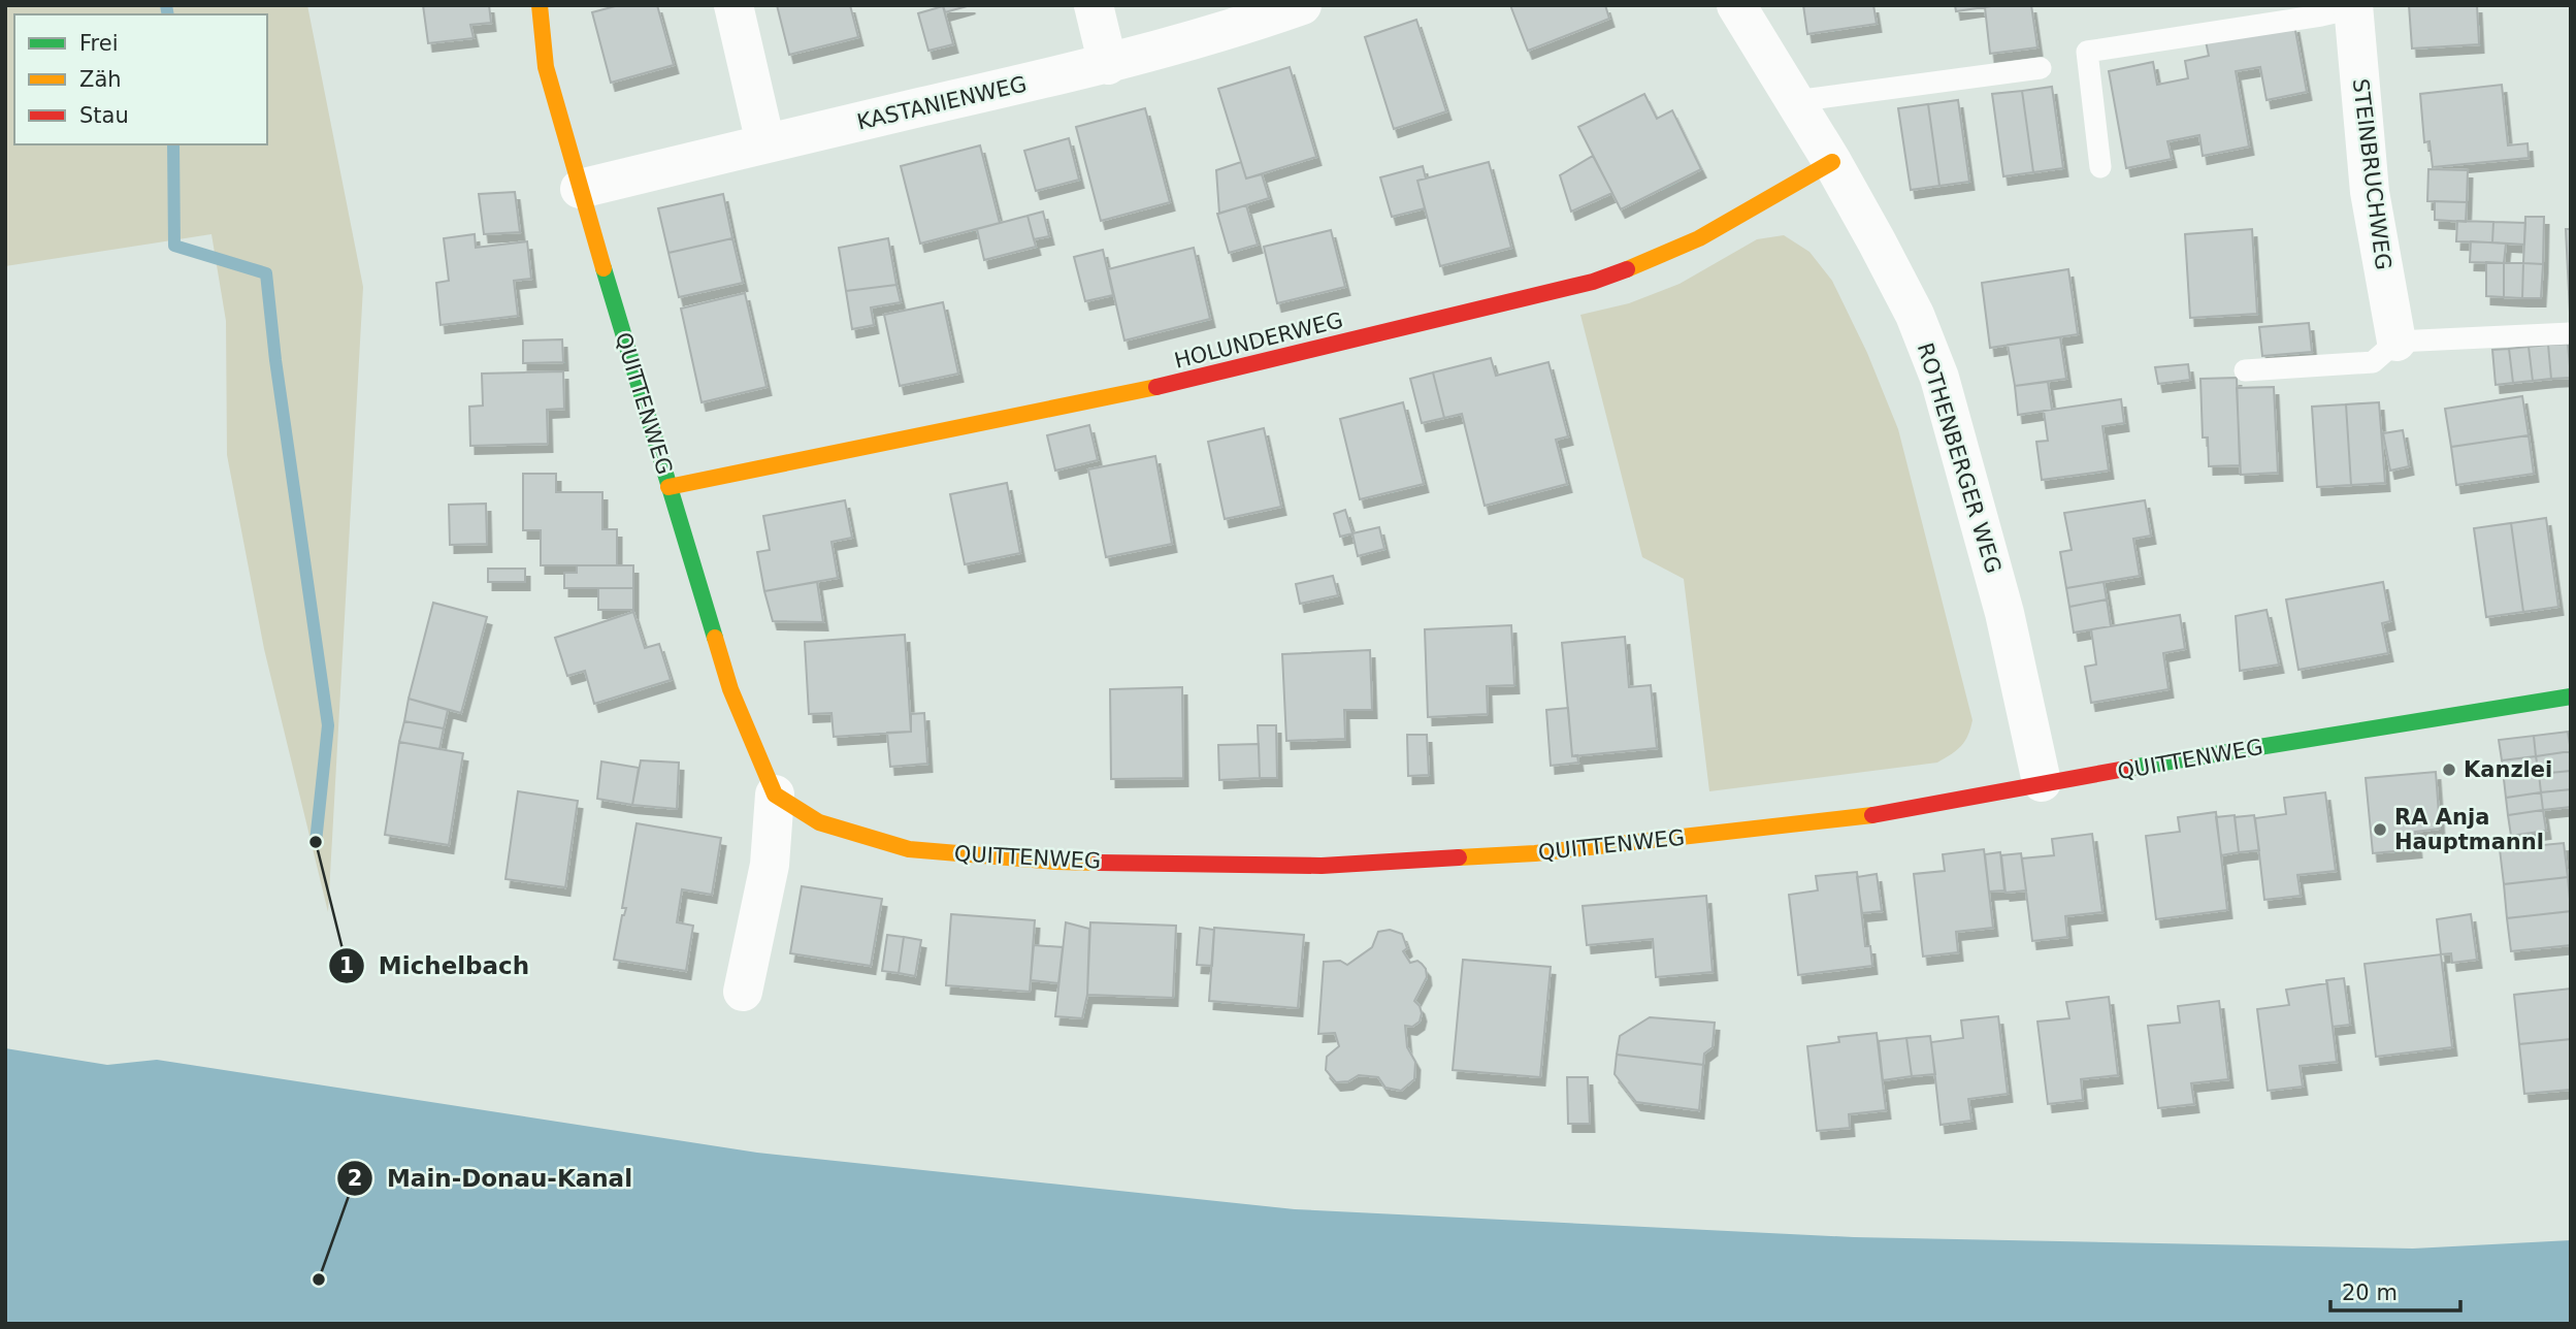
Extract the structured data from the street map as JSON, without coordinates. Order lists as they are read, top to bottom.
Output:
{
  "streets": {
    "street": [
      "KASTANIENWEG",
      "STEINBRUCHWEG",
      "HOLUNDERWEG",
      "QUITTENWEG",
      "ROTHENBERGER WEG"
    ]
  },
  "crossings": [
    ["KASTANIENWEG", "QUITTENWEG"],
    ["HOLUNDERWEG", "QUITTENWEG"],
    ["HOLUNDERWEG", "ROTHENBERGER WEG"],
    ["QUITTENWEG", "ROTHENBERGER WEG"]
  ],
  "places": [
    "Kanzlei",
    "RA Anja Hauptmannl",
    "Michelbach",
    "Main-Donau-Kanal"
  ],
  "legend": ["Frei", "Zäh", "Stau"],
  "scale_bar": "20 m"
}
